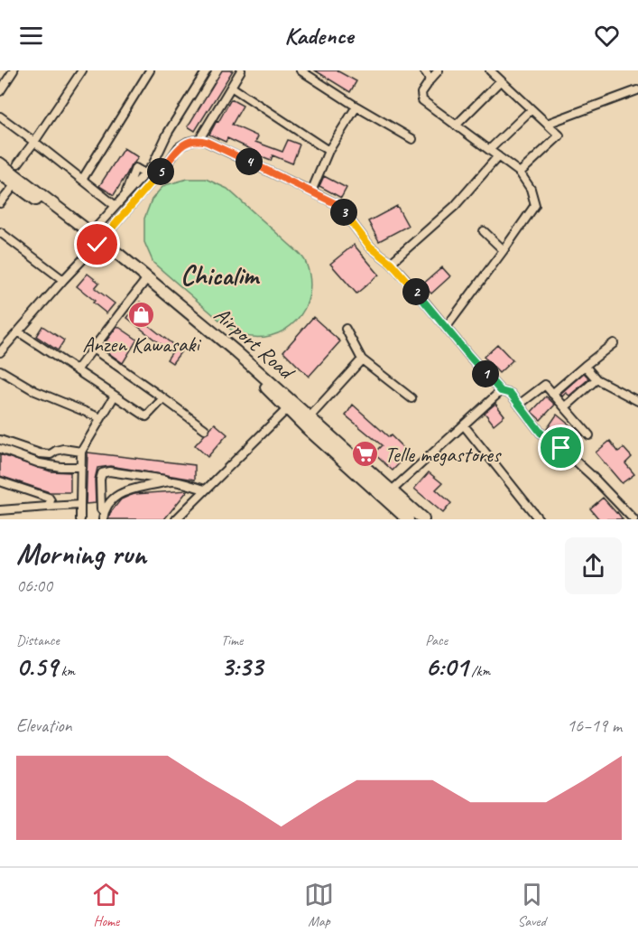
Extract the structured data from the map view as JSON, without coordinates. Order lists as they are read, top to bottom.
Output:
{
  "streets": {
    "highway": ["Airport Road"]
  },
  "districts": ["Chicalim"],
  "places": {
    "shop": ["Anzen Kawasaki"],
    "supermarket": ["Telle megastores"]
  },
  "page": {
    "header": "Kadence",
    "pins": [
      "4",
      "5",
      "3",
      "2",
      "1"
    ],
    "heading": ["Morning run", "06:00"],
    "stats": [
      ["Distance", "0.59 km"],
      ["Time", "3:33"],
      ["Pace", "6:01 /km"]
    ],
    "chart": ["Elevation", "16–19 m"],
    "tabs": ["Home", "Map", "Saved"]
  }
}
